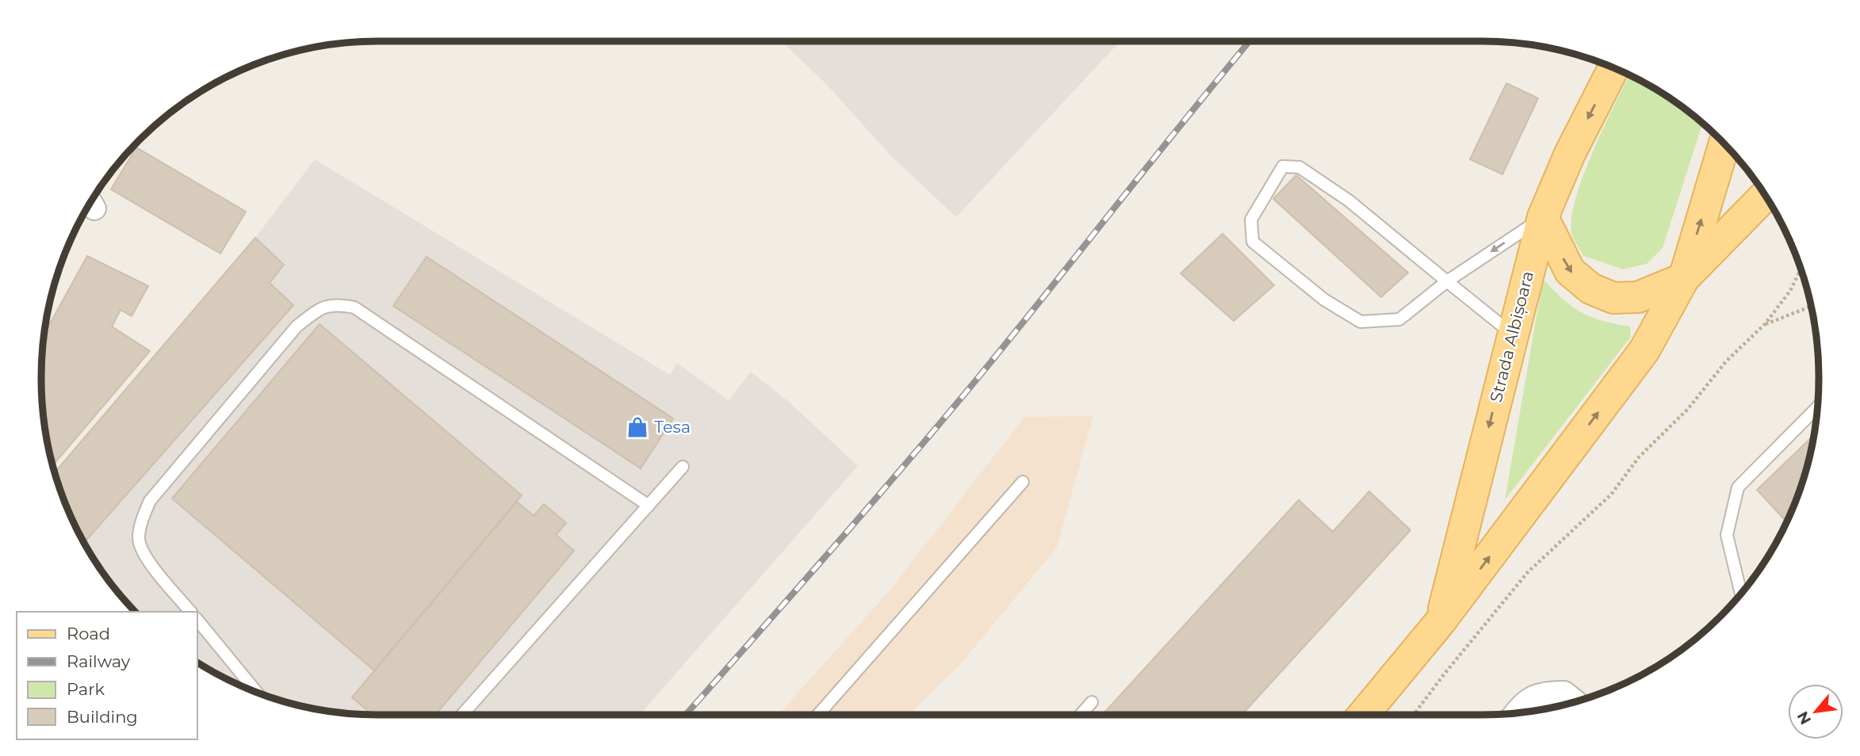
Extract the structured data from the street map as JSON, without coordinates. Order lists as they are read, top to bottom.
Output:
{
  "streets": {
    "main road": ["Strada Albișoara"]
  },
  "places": {
    "shop": ["Tesa"]
  },
  "legend": [
    "Road",
    "Railway",
    "Park",
    "Building"
  ],
  "north": "bottom left"
}
